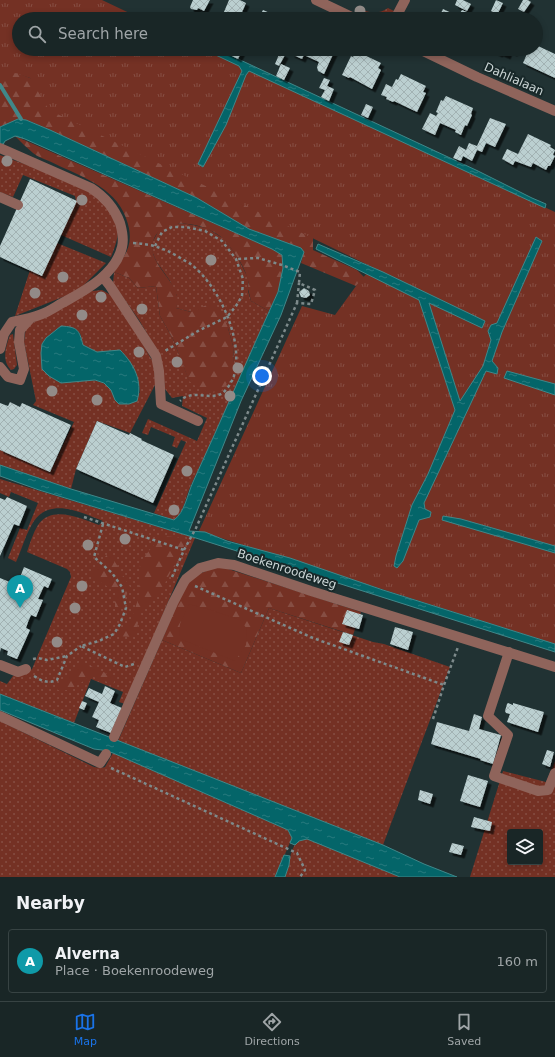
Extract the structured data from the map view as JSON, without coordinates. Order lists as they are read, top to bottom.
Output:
{
  "streets": {
    "street": ["Dahlialaan", "Boekenroodeweg"]
  },
  "page": {
    "search": "Search here",
    "pins": "A",
    "heading": "Nearby",
    "list": [
      {
        "mark": "A",
        "name": "Alverna",
        "note": "Place · Boekenroodeweg",
        "value": "160 m"
      }
    ],
    "nav": ["Map", "Directions", "Saved"]
  }
}
